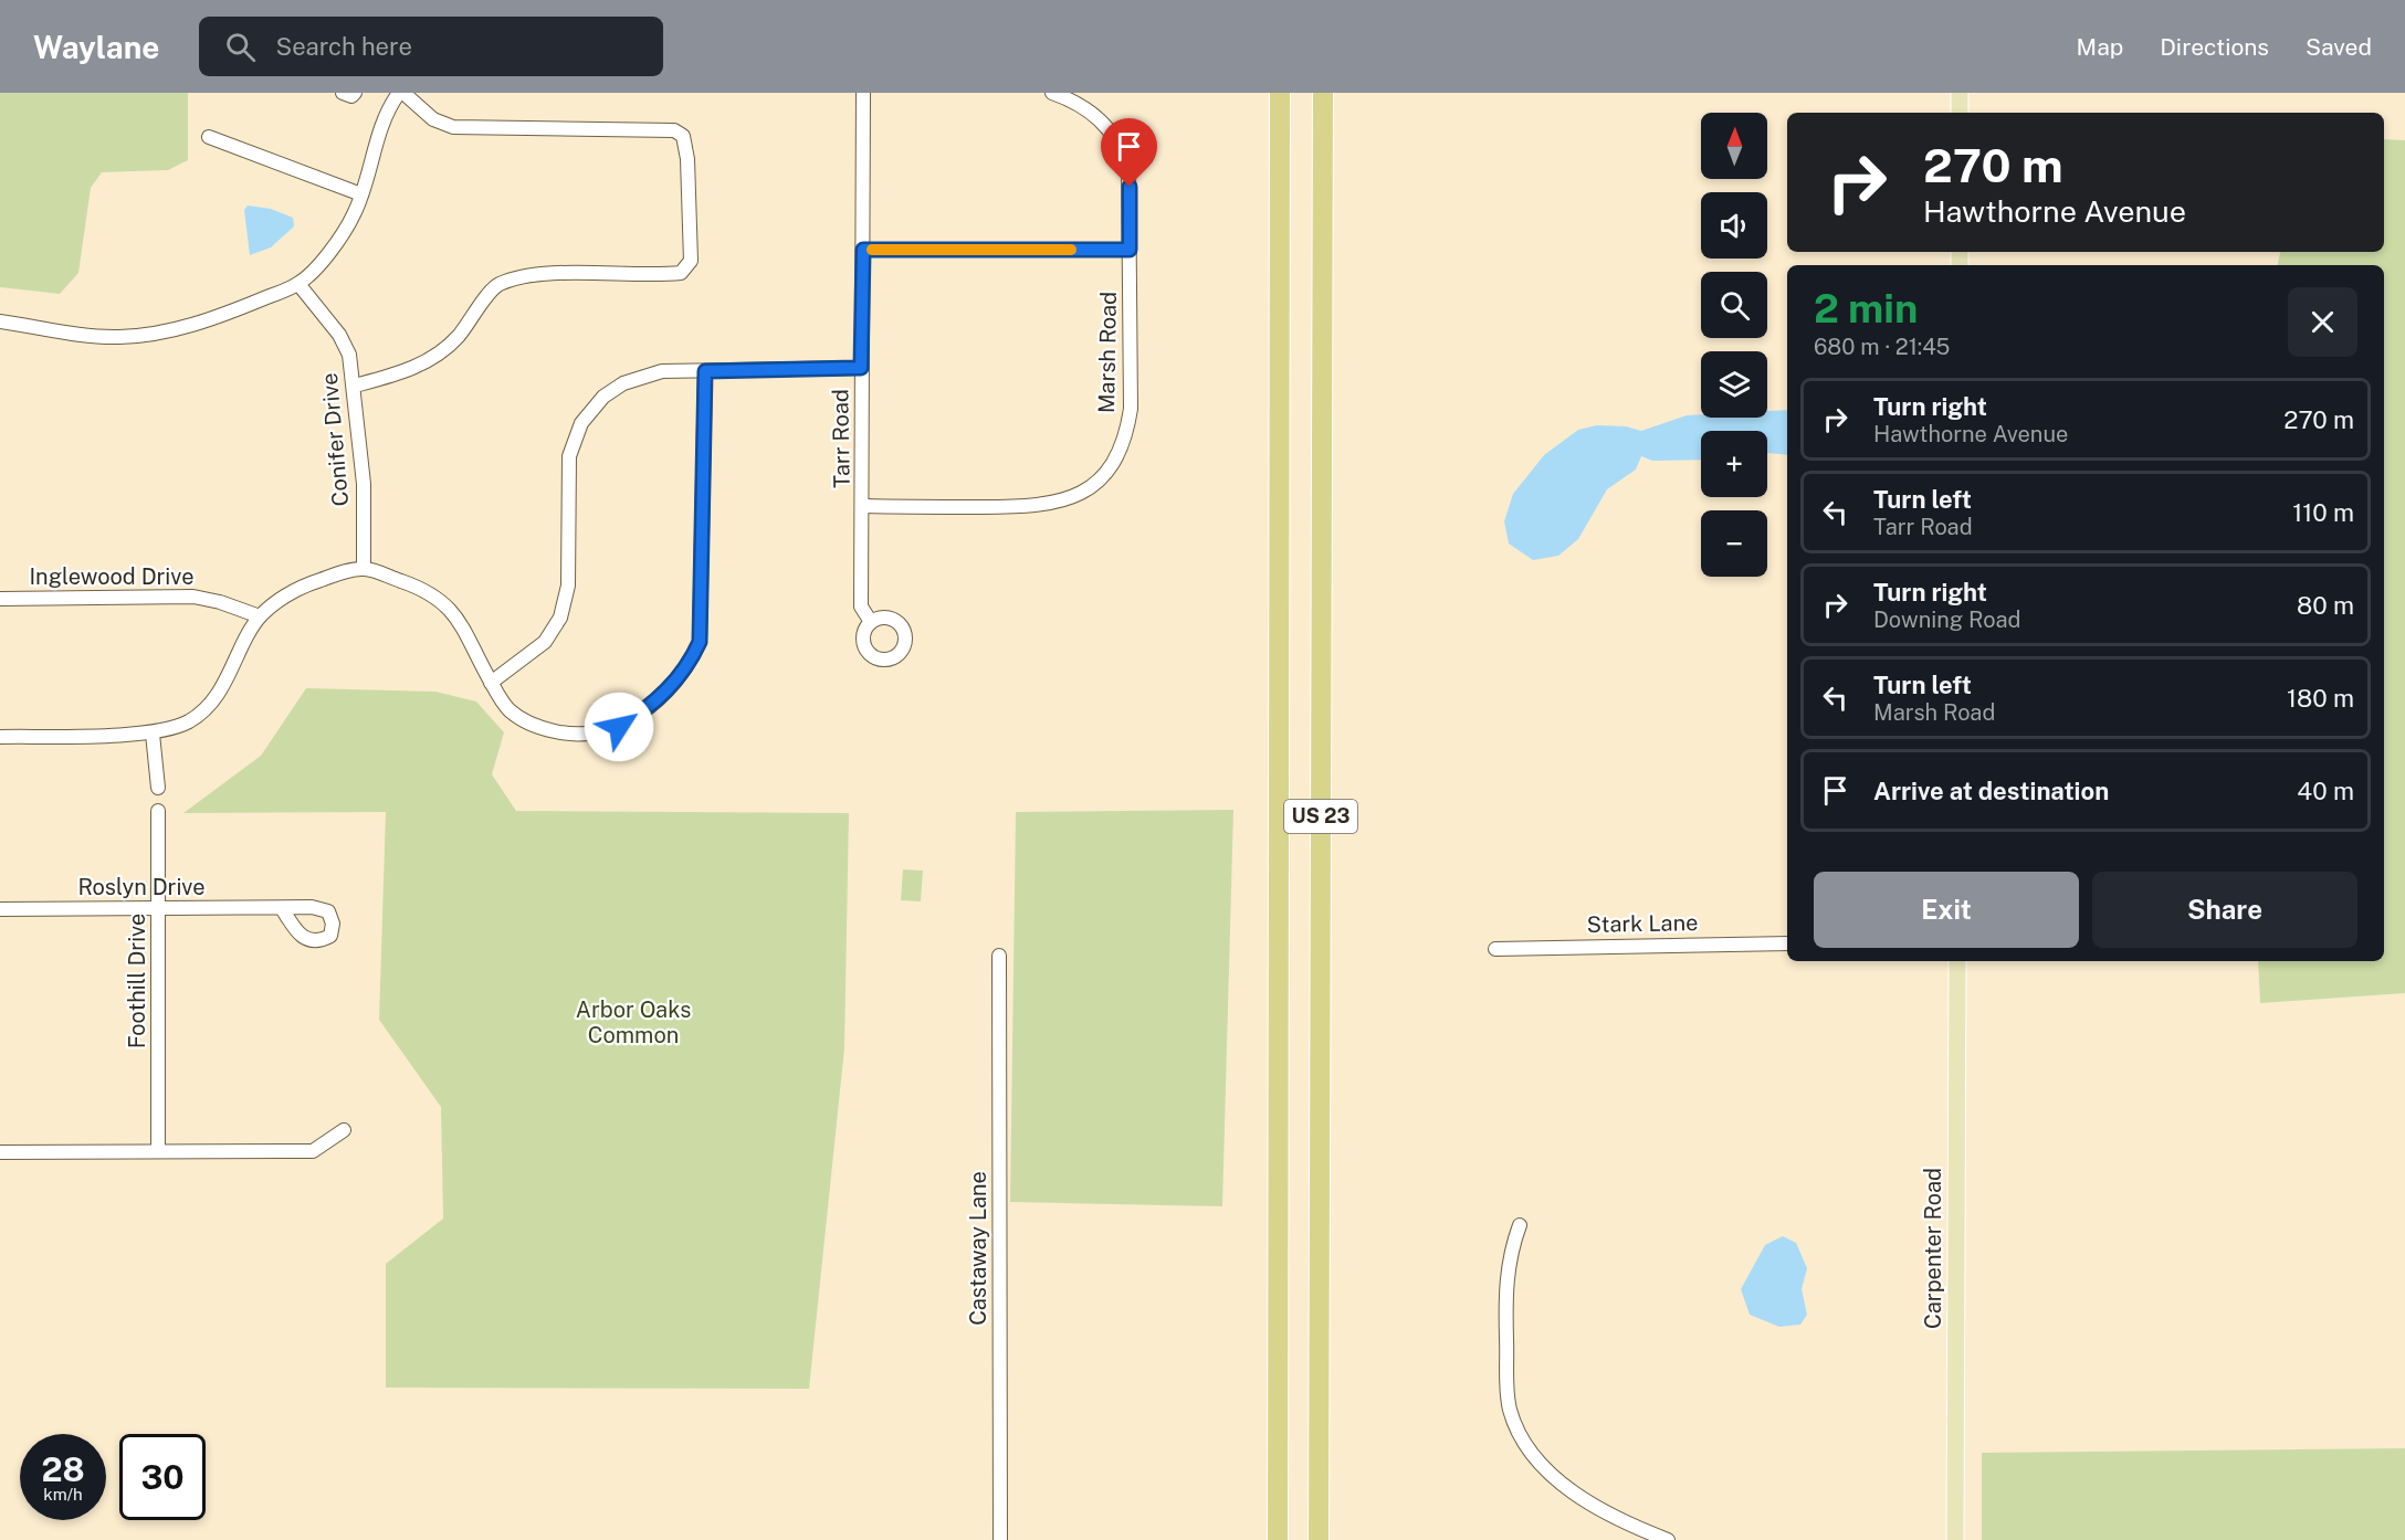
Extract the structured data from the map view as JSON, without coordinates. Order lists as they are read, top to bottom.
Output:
{
  "streets": {
    "highway": ["US 23"],
    "main road": ["Carpenter Road"],
    "street": [
      "Marsh Road",
      "Tarr Road",
      "Conifer Drive",
      "Inglewood Drive",
      "Roslyn Drive",
      "Stark Lane",
      "Foothill Drive",
      "Castaway Lane"
    ]
  },
  "crossings": [
    ["Marsh Road", "Tarr Road"],
    ["Roslyn Drive", "Foothill Drive"]
  ],
  "parks": ["Arbor Oaks Common"],
  "north": "top",
  "page": {
    "header": "Waylane",
    "search": "Search here",
    "nav": ["Map", "Directions", "Saved"],
    "map_buttons": ["+", "−"],
    "turn": ["270 m", "Hawthorne Avenue"],
    "heading": ["2 min", "680 m · 21:45"],
    "list": [
      {
        "name": "Turn right",
        "note": "Hawthorne Avenue",
        "value": "270 m"
      },
      {
        "name": "Turn left",
        "note": "Tarr Road",
        "value": "110 m"
      },
      {
        "name": "Turn right",
        "note": "Downing Road",
        "value": "80 m"
      },
      {
        "name": "Turn left",
        "note": "Marsh Road",
        "value": "180 m"
      },
      {
        "name": "Arrive at destination",
        "value": "40 m"
      }
    ],
    "buttons": ["Exit", "Share"],
    "speed": "28 km/h",
    "limit": "30"
  }
}
